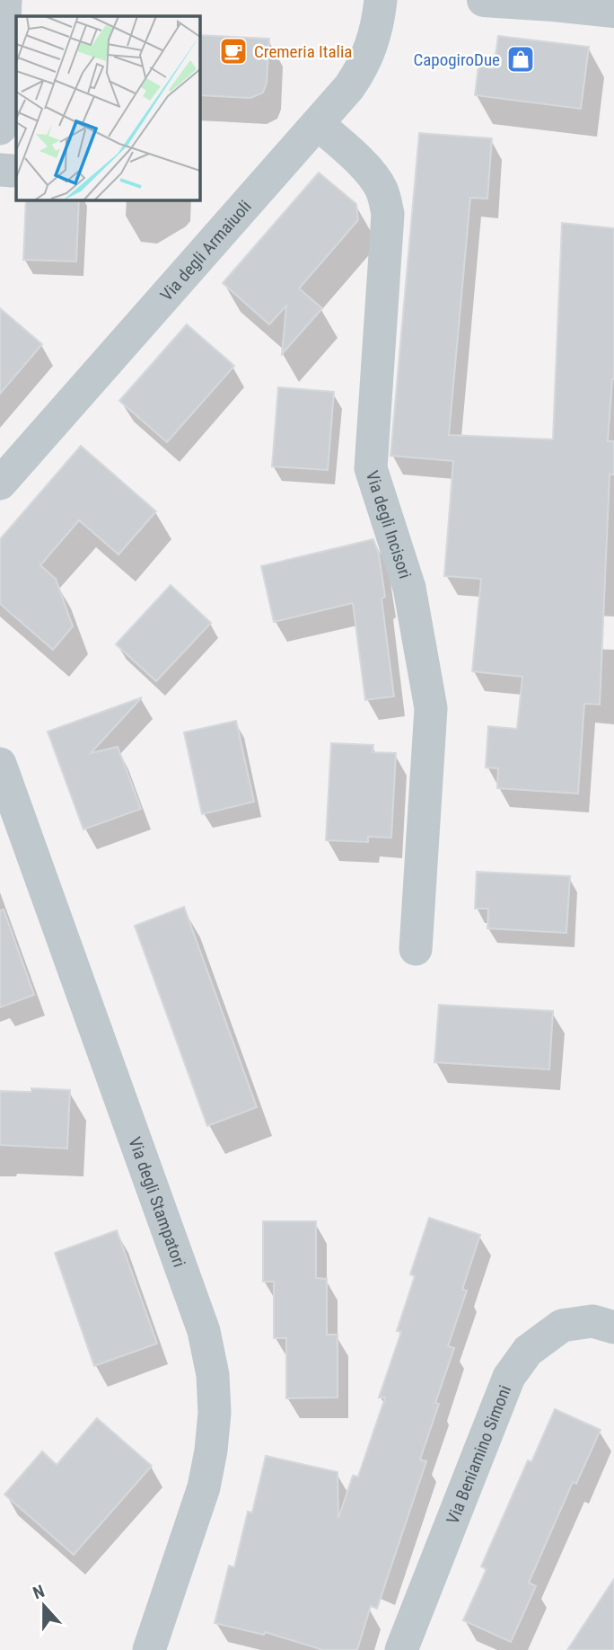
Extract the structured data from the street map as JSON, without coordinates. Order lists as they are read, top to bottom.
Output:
{
  "streets": {
    "street": [
      "Via degli Armaiuoli",
      "Via degli Incisori",
      "Via degli Stampatori",
      "Via Beniamino Simoni"
    ]
  },
  "crossings": [
    ["Via degli Armaiuoli", "Via degli Incisori"]
  ],
  "places": {
    "cafe": ["Cremeria Italia"],
    "shop": ["CapogiroDue"]
  },
  "north": "top"
}
